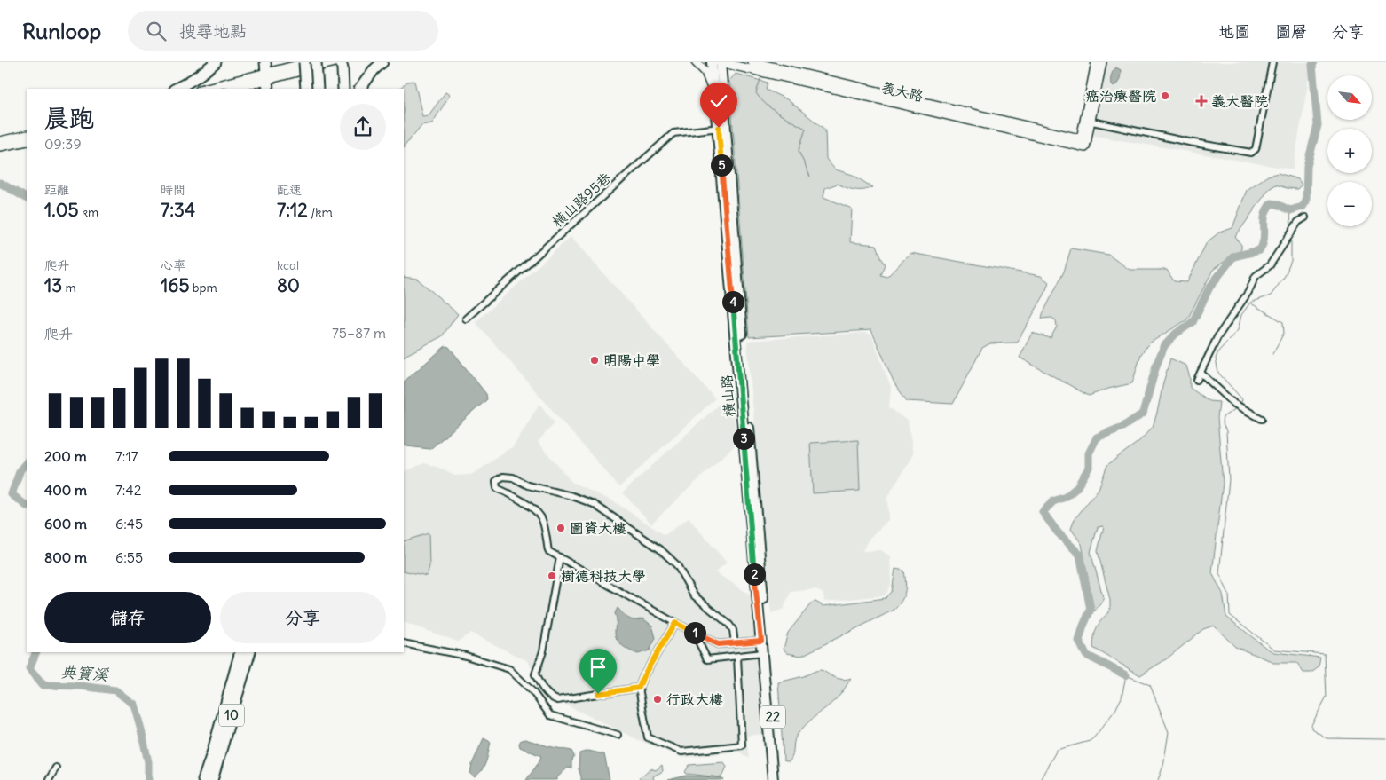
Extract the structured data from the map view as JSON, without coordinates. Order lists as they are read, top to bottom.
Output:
{
  "streets": {
    "highway": ["10"],
    "main road": ["橫山路", "22"],
    "street": ["義大路", "橫山路95巷"]
  },
  "crossings": [
    ["義大路", "橫山路"],
    ["橫山路95巷", "橫山路"]
  ],
  "water": ["典寶溪"],
  "places": {
    "other": [
      "癌治療醫院",
      "明陽中學",
      "圖資大樓",
      "樹德科技大學",
      "行政大樓"
    ],
    "health": ["義大醫院"]
  },
  "north": "bottom right",
  "page": {
    "header": "Runloop",
    "search": "搜尋地點",
    "nav": ["地圖", "圖層", "分享"],
    "map_buttons": ["+", "−"],
    "heading": ["晨跑", "09:39"],
    "pins": [
      "5",
      "4",
      "3",
      "2",
      "1"
    ],
    "stats": [
      ["距離", "1.05 km"],
      ["時間", "7:34"],
      ["配速", "7:12 /km"],
      ["爬升", "13 m"],
      ["心率", "165 bpm"],
      ["kcal", "80"]
    ],
    "chart": ["爬升", "75–87 m"],
    "list": [
      {
        "name": "200 m",
        "note": "7:17"
      },
      {
        "name": "400 m",
        "note": "7:42"
      },
      {
        "name": "600 m",
        "note": "6:45"
      },
      {
        "name": "800 m",
        "note": "6:55"
      }
    ],
    "buttons": ["儲存", "分享"]
  }
}
